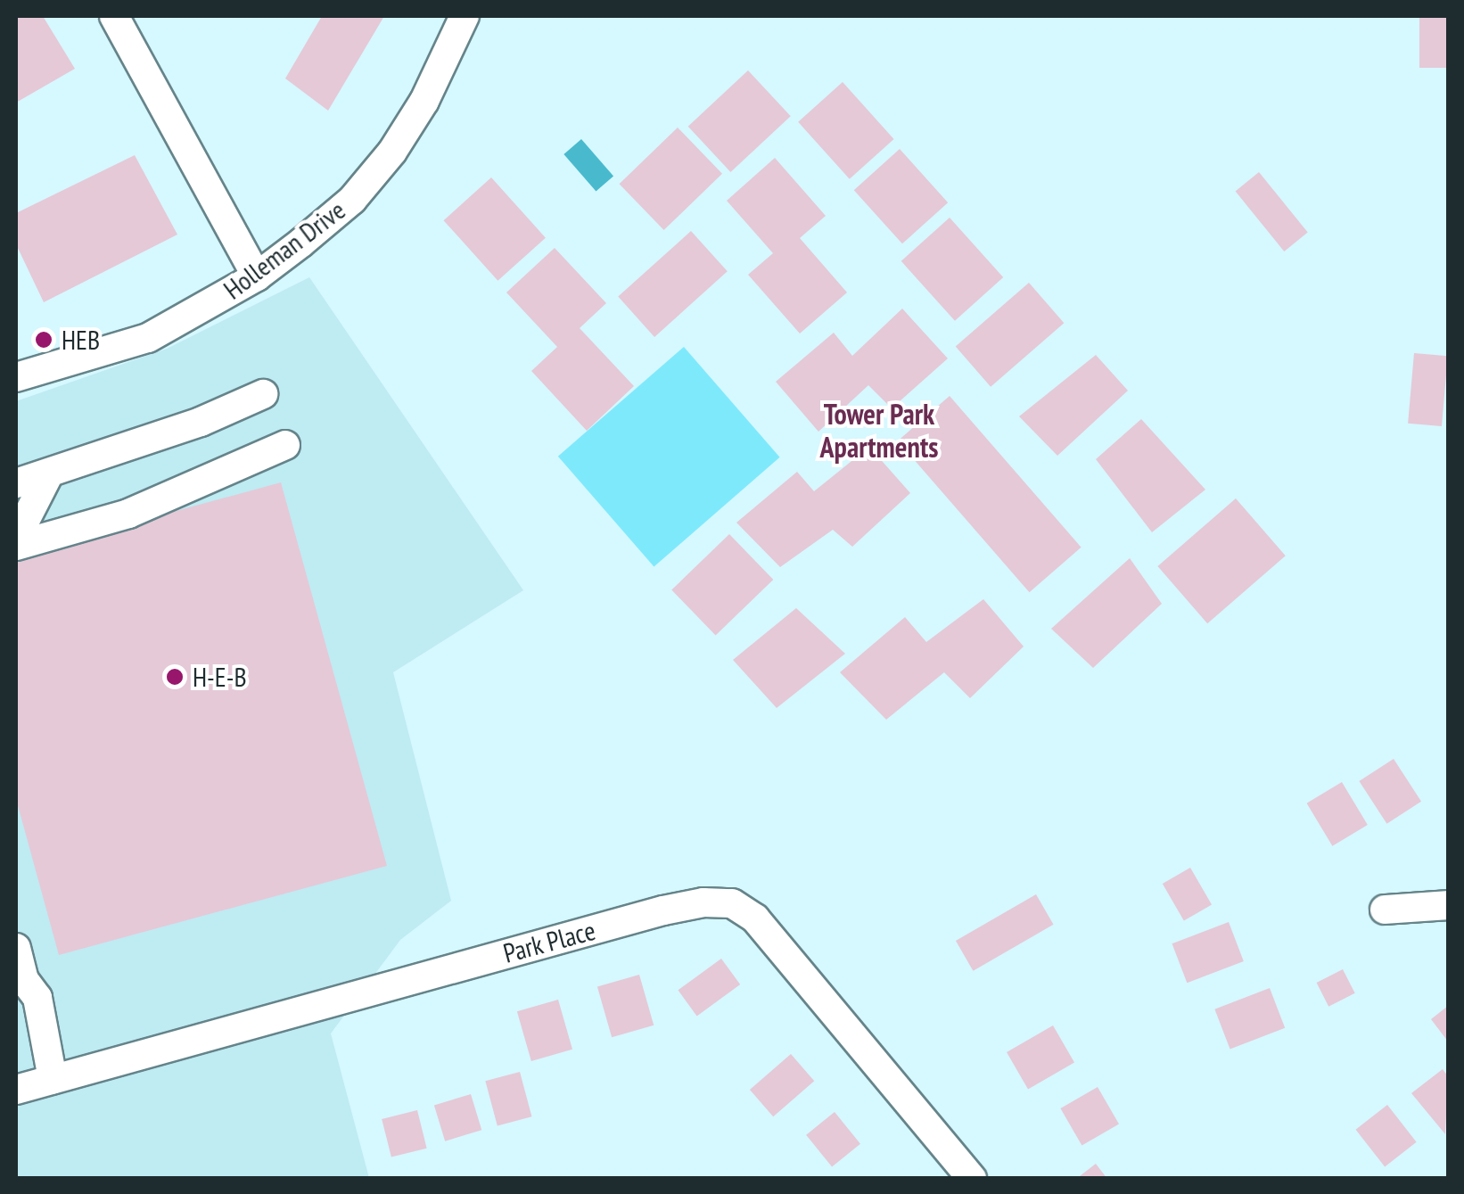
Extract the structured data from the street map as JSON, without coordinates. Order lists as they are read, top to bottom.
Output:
{
  "streets": {
    "street": ["Holleman Drive", "Park Place"]
  },
  "districts": ["Tower Park Apartments"],
  "places": ["HEB", "H-E-B"]
}
